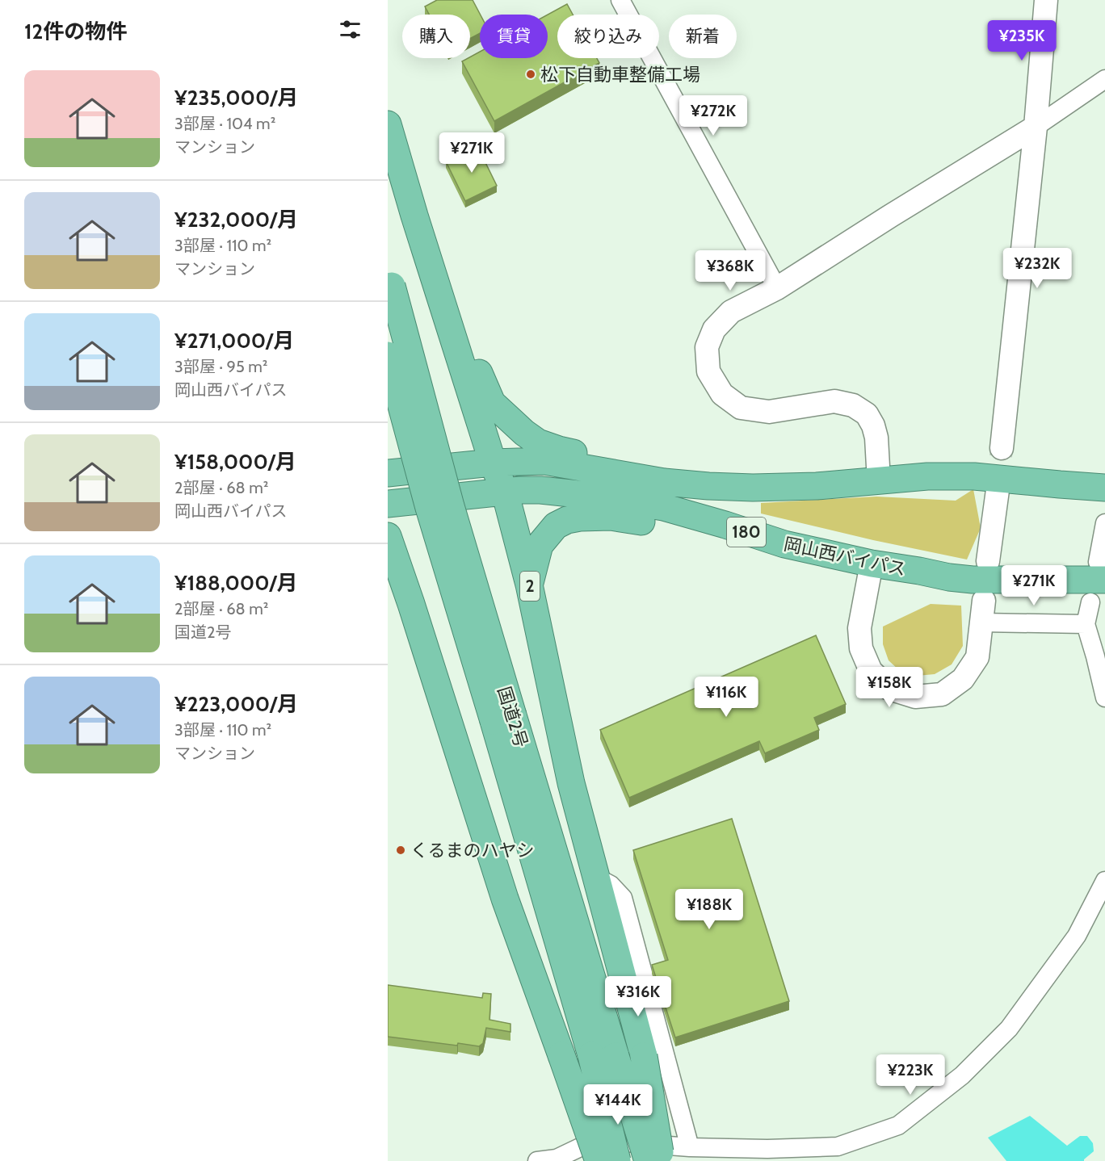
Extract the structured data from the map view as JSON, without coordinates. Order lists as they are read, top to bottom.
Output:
{
  "streets": {
    "highway": [
      "180",
      "岡山西バイパス",
      "2",
      "国道2号"
    ]
  },
  "crossings": [
    ["岡山西バイパス", "2"]
  ],
  "places": ["松下自動車整備工場", "くるまのハヤシ"],
  "page": {
    "heading": "12件の物件",
    "chip": [
      "購入",
      "賃貸",
      "絞り込み",
      "新着"
    ],
    "price": [
      "¥235K",
      "¥272K",
      "¥271K",
      "¥232K",
      "¥368K",
      "¥271K",
      "¥158K",
      "¥116K",
      "¥188K",
      "¥316K",
      "¥223K",
      "¥144K"
    ],
    "list": [
      {
        "name": "¥235,000/月",
        "note": "3部屋 · 104 m² · マンション"
      },
      {
        "name": "¥232,000/月",
        "note": "3部屋 · 110 m² · マンション"
      },
      {
        "name": "¥271,000/月",
        "note": "3部屋 · 95 m² · 岡山西バイパス"
      },
      {
        "name": "¥158,000/月",
        "note": "2部屋 · 68 m² · 岡山西バイパス"
      },
      {
        "name": "¥188,000/月",
        "note": "2部屋 · 68 m² · 国道2号"
      },
      {
        "name": "¥223,000/月",
        "note": "3部屋 · 110 m² · マンション"
      }
    ]
  }
}
